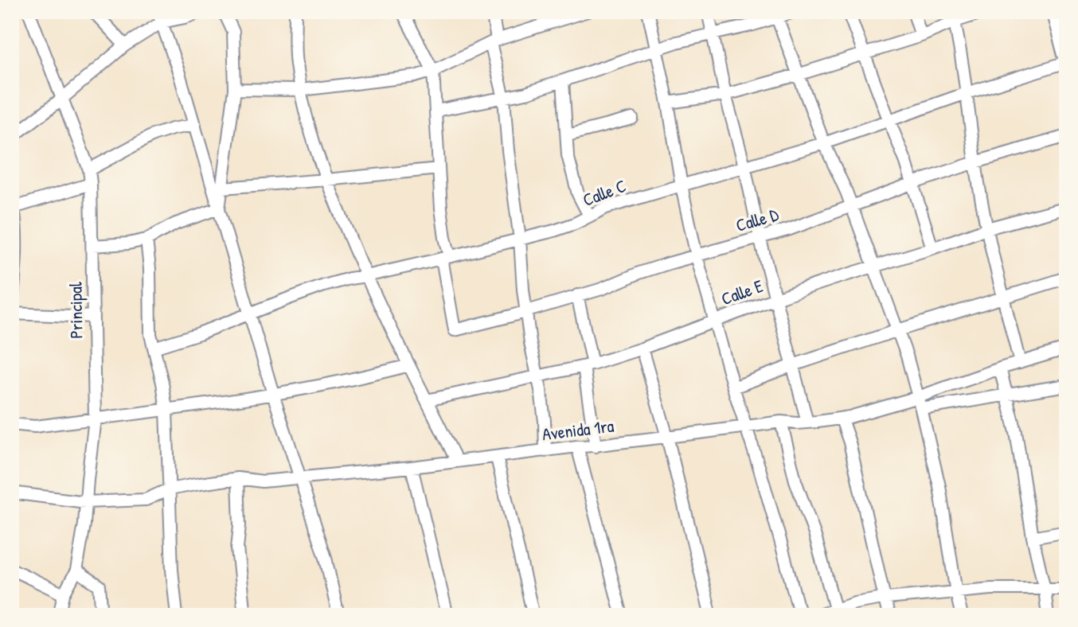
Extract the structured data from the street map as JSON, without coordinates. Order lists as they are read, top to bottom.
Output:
{
  "streets": {
    "street": [
      "Calle C",
      "Calle D",
      "Calle E",
      "Principal",
      "Avenida 1ra"
    ]
  },
  "crossings": [
    ["Calle C", "Calle D"],
    ["Principal", "Avenida 1ra"]
  ]
}
